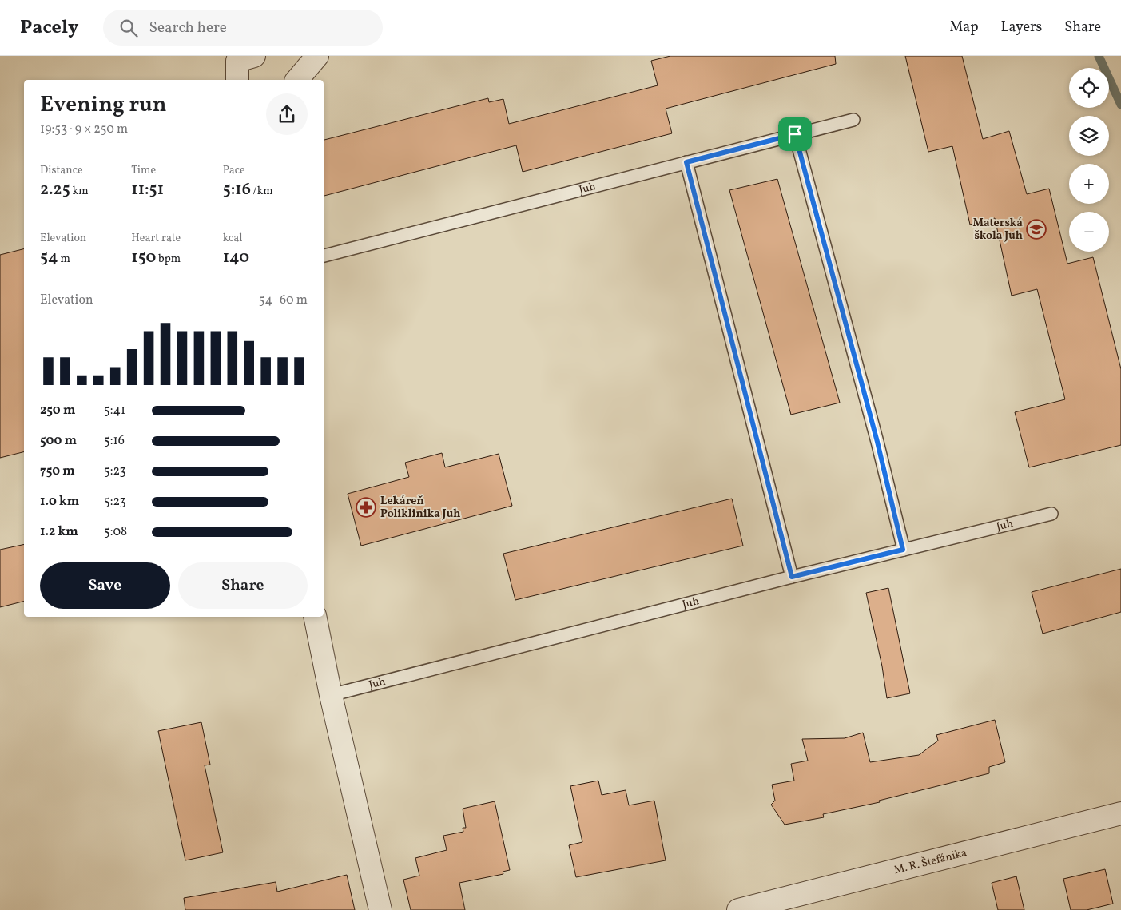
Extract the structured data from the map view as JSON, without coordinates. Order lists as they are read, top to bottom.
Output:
{
  "streets": {
    "street": ["M. R. Štefánika"],
    "lane": ["Juh"]
  },
  "places": {
    "school or university": ["Materská škola Juh"],
    "pharmacy": ["Lekáreň Poliklinika Juh"]
  },
  "page": {
    "header": "Pacely",
    "search": "Search here",
    "nav": ["Map", "Layers", "Share"],
    "map_buttons": ["+", "−"],
    "heading": ["Evening run", "19:53 · 9 × 250 m"],
    "stats": [
      ["Distance", "2.25 km"],
      ["Time", "11:51"],
      ["Pace", "5:16 /km"],
      ["Elevation", "54 m"],
      ["Heart rate", "150 bpm"],
      ["kcal", "140"]
    ],
    "chart": ["Elevation", "54–60 m"],
    "list": [
      {
        "name": "250 m",
        "note": "5:41"
      },
      {
        "name": "500 m",
        "note": "5:16"
      },
      {
        "name": "750 m",
        "note": "5:23"
      },
      {
        "name": "1.0 km",
        "note": "5:23"
      },
      {
        "name": "1.2 km",
        "note": "5:08"
      }
    ],
    "buttons": ["Save", "Share"]
  }
}
